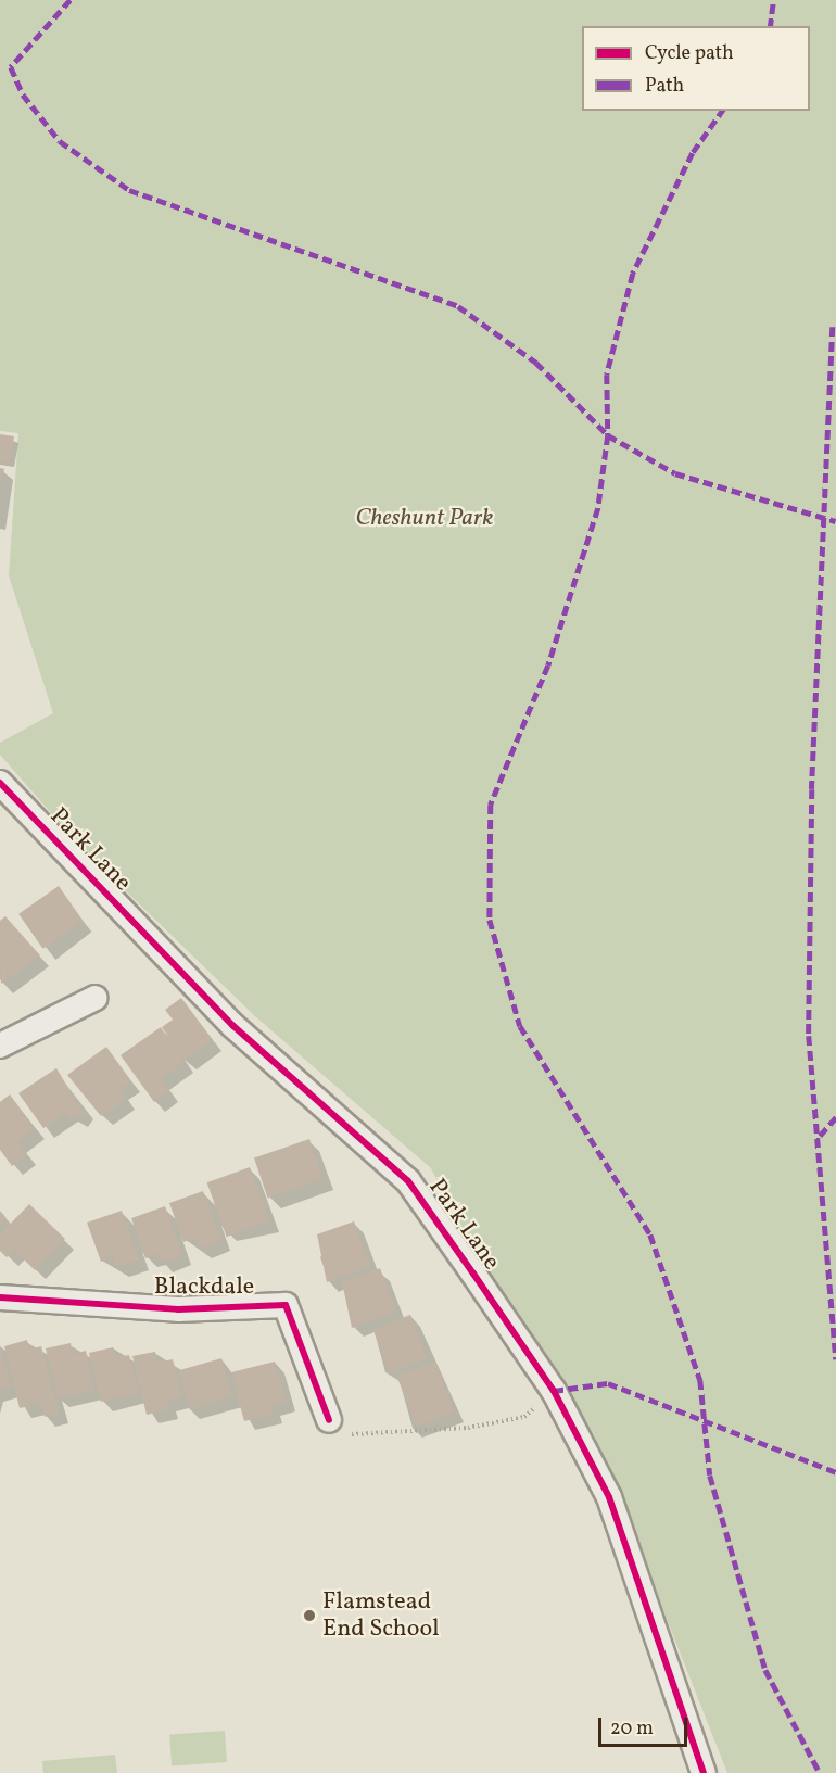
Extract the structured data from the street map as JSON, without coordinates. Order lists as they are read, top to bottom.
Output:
{
  "streets": {
    "street": ["Park Lane", "Blackdale"]
  },
  "parks": ["Cheshunt Park"],
  "places": ["Flamstead End School"],
  "legend": ["Cycle path", "Path"],
  "scale_bar": "20 m"
}
